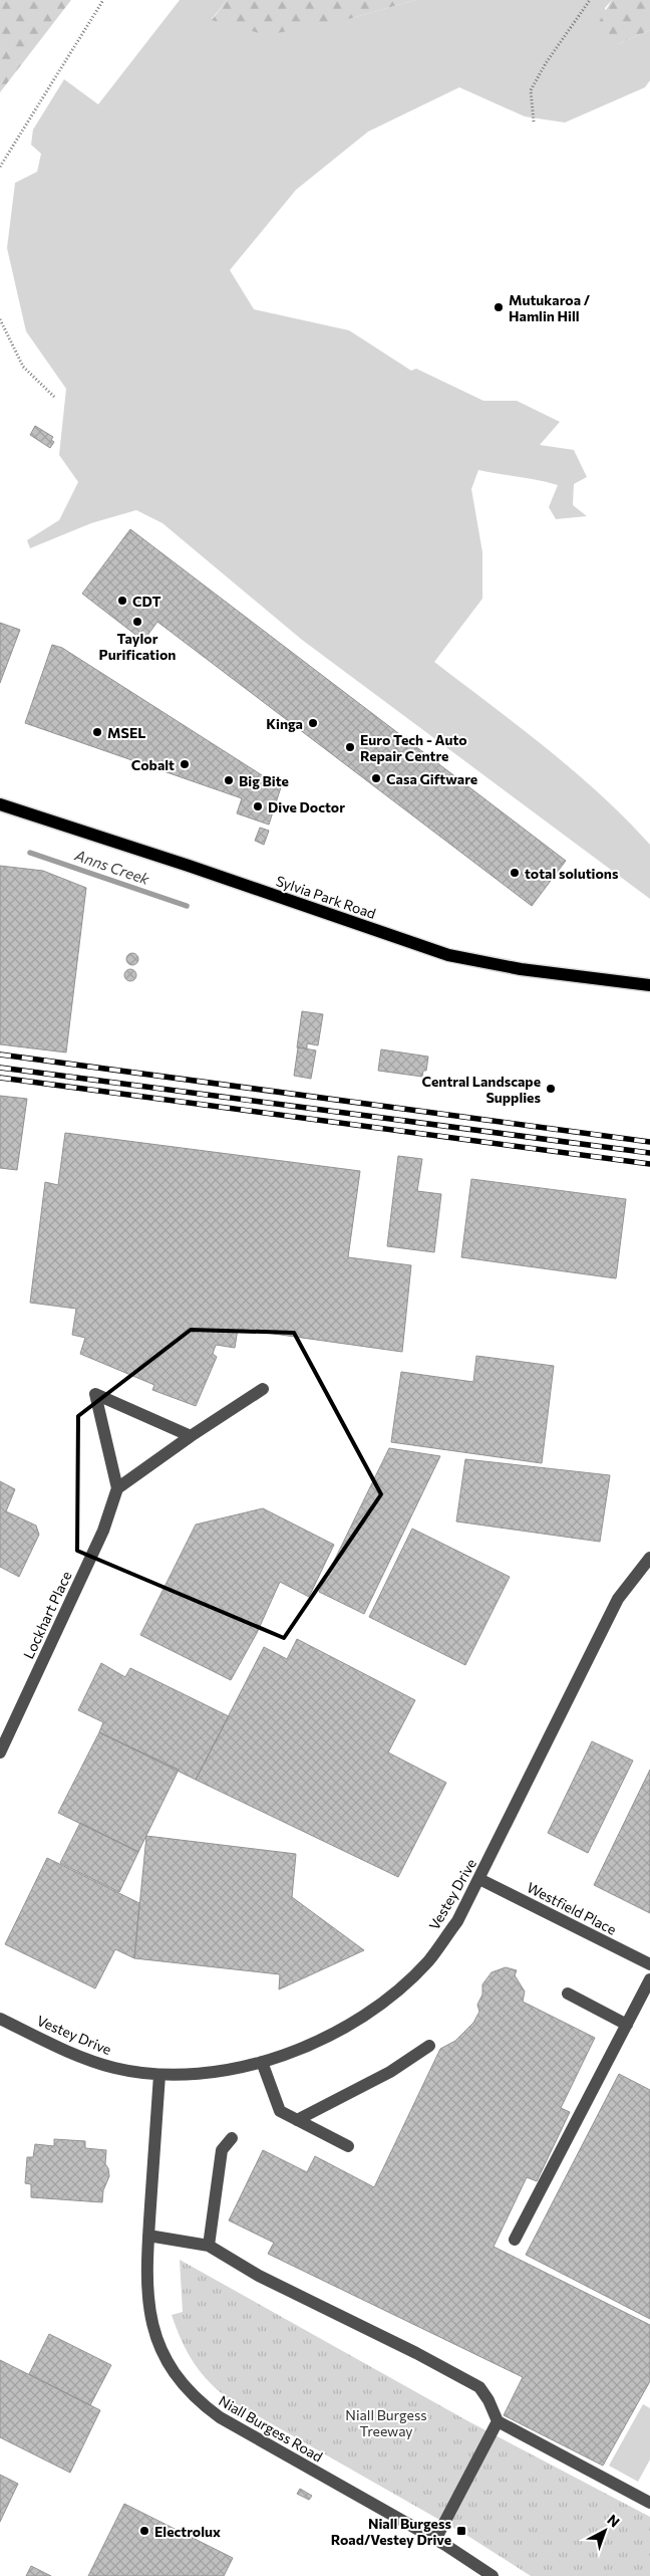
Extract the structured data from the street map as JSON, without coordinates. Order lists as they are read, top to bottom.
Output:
{
  "streets": {
    "main road": ["Sylvia Park Road"],
    "street": [
      "Lockhart Place",
      "Vestey Drive",
      "Westfield Place",
      "Niall Burgess Road"
    ]
  },
  "crossings": [
    ["Vestey Drive", "Westfield Place"],
    ["Vestey Drive", "Niall Burgess Road"]
  ],
  "water": ["Anns Creek"],
  "parks": ["Niall Burgess Treeway"],
  "places": {
    "other": [
      "Mutukaroa / Hamlin Hill",
      "CDT",
      "Taylor Purification",
      "Kinga",
      "MSEL",
      "Euro Tech - Auto Repair Centre",
      "Cobalt",
      "Casa Giftware",
      "Big Bite",
      "Dive Doctor",
      "total solutions",
      "Central Landscape Supplies",
      "Electrolux"
    ],
    "transit": ["Niall Burgess Road/Vestey Drive"]
  },
  "north": "top right"
}
